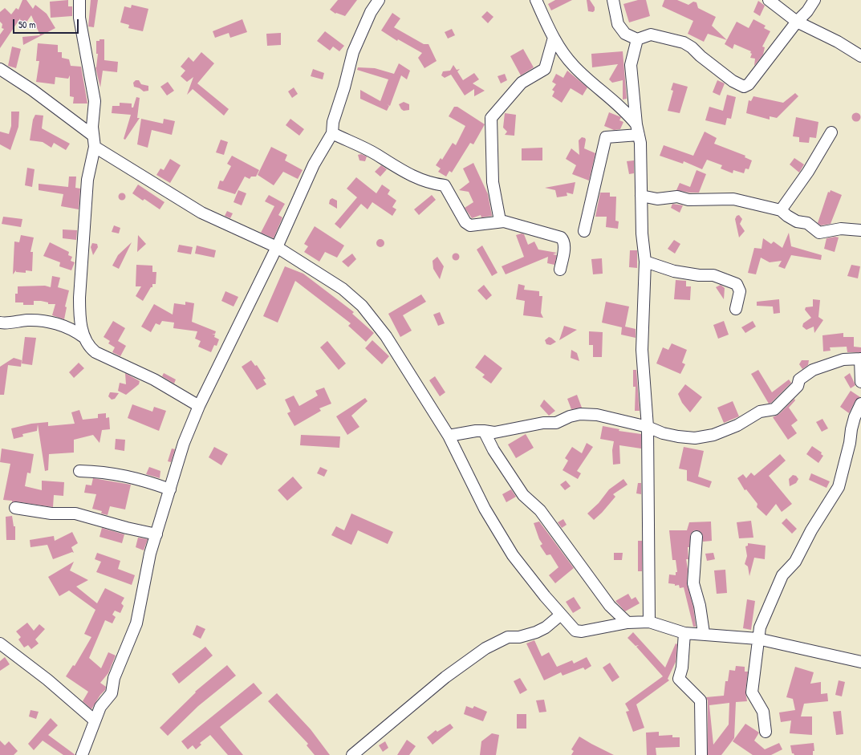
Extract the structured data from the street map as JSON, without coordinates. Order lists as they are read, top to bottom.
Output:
{
  "scale_bar": "50 m"
}
